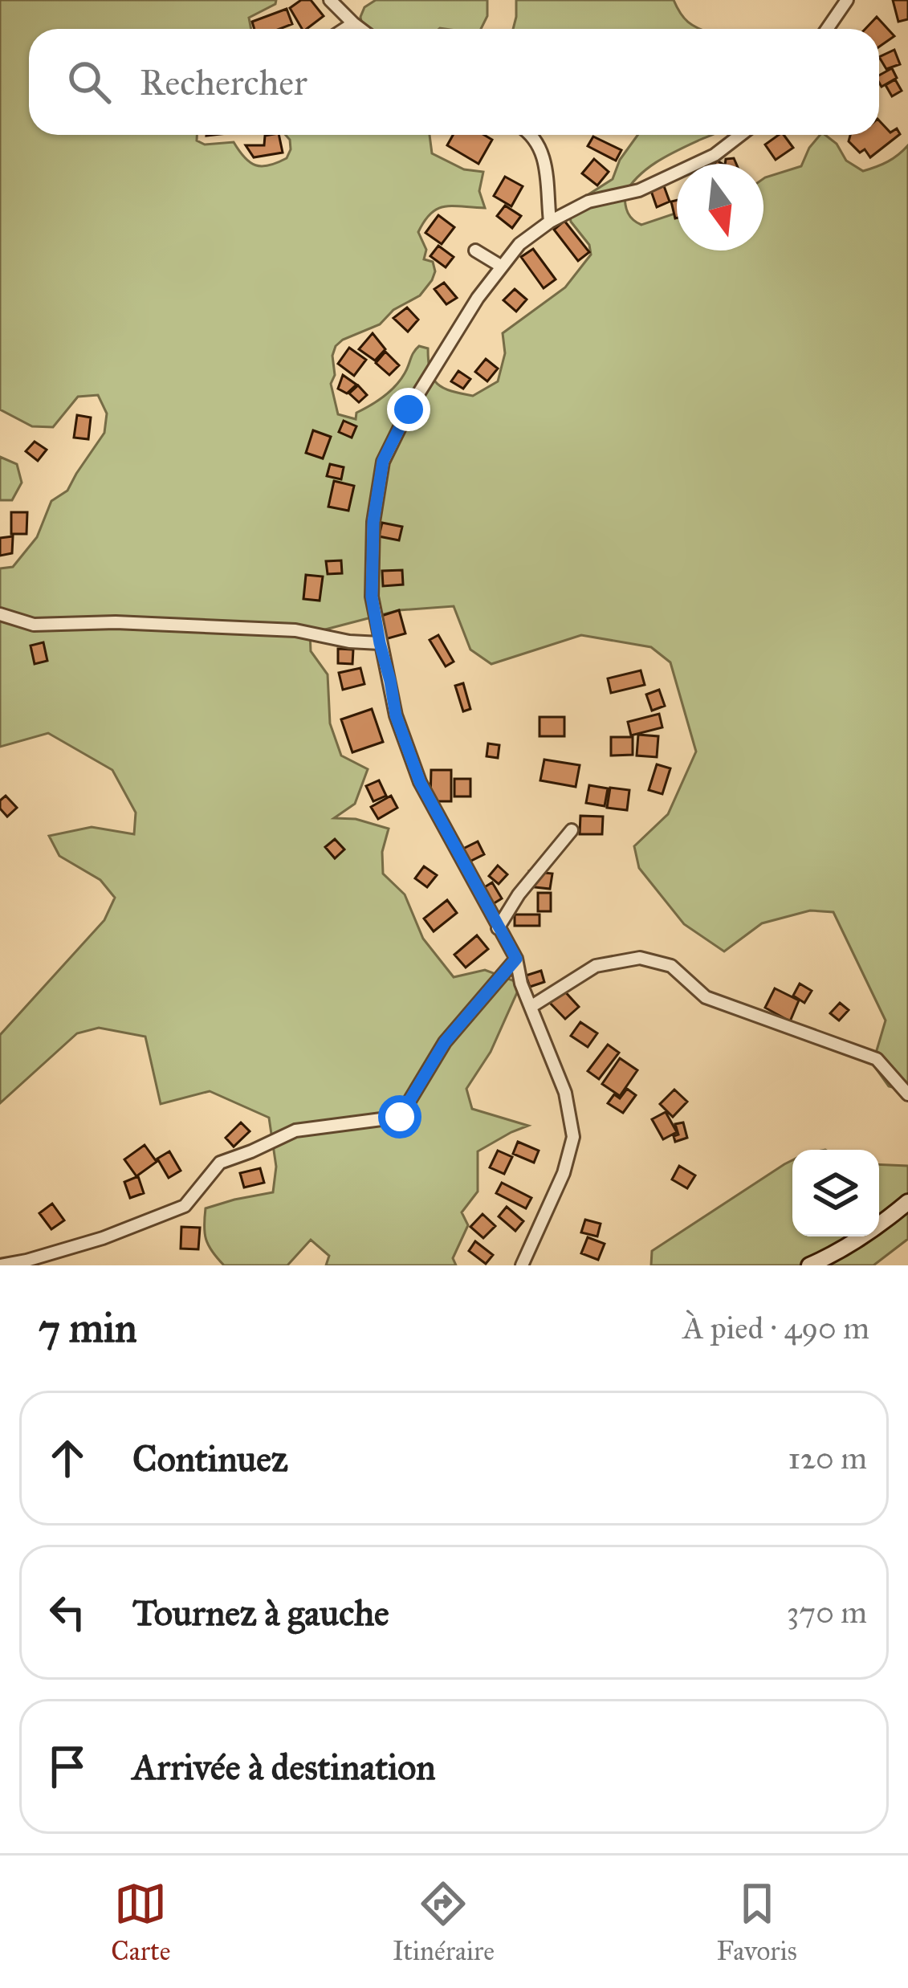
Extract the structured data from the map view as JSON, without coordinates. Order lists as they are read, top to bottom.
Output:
{
  "north": "bottom",
  "page": {
    "search": "Rechercher",
    "heading": ["7 min", "À pied · 490 m"],
    "list": [
      ["Continuez", "120 m"],
      ["Tournez à gauche", "370 m"],
      "Arrivée à destination"
    ],
    "nav": ["Carte", "Itinéraire", "Favoris"]
  }
}
